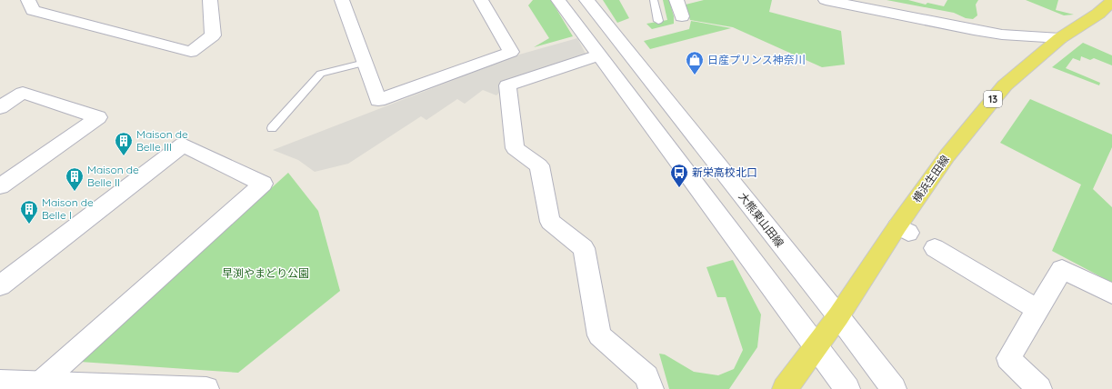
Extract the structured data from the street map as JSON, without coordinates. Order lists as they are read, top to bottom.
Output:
{
  "streets": {
    "main road": ["13", "横浜生田線"],
    "street": ["大熊東山田線"]
  },
  "crossings": [
    ["横浜生田線", "大熊東山田線"]
  ],
  "parks": ["早渕やまどり公園"],
  "places": {
    "shop": ["日産プリンス神奈川"],
    "building": ["Maison de Belle III", "Maison de Belle II", "Maison de Belle I"],
    "bus stop": ["新栄高校北口"]
  }
}
